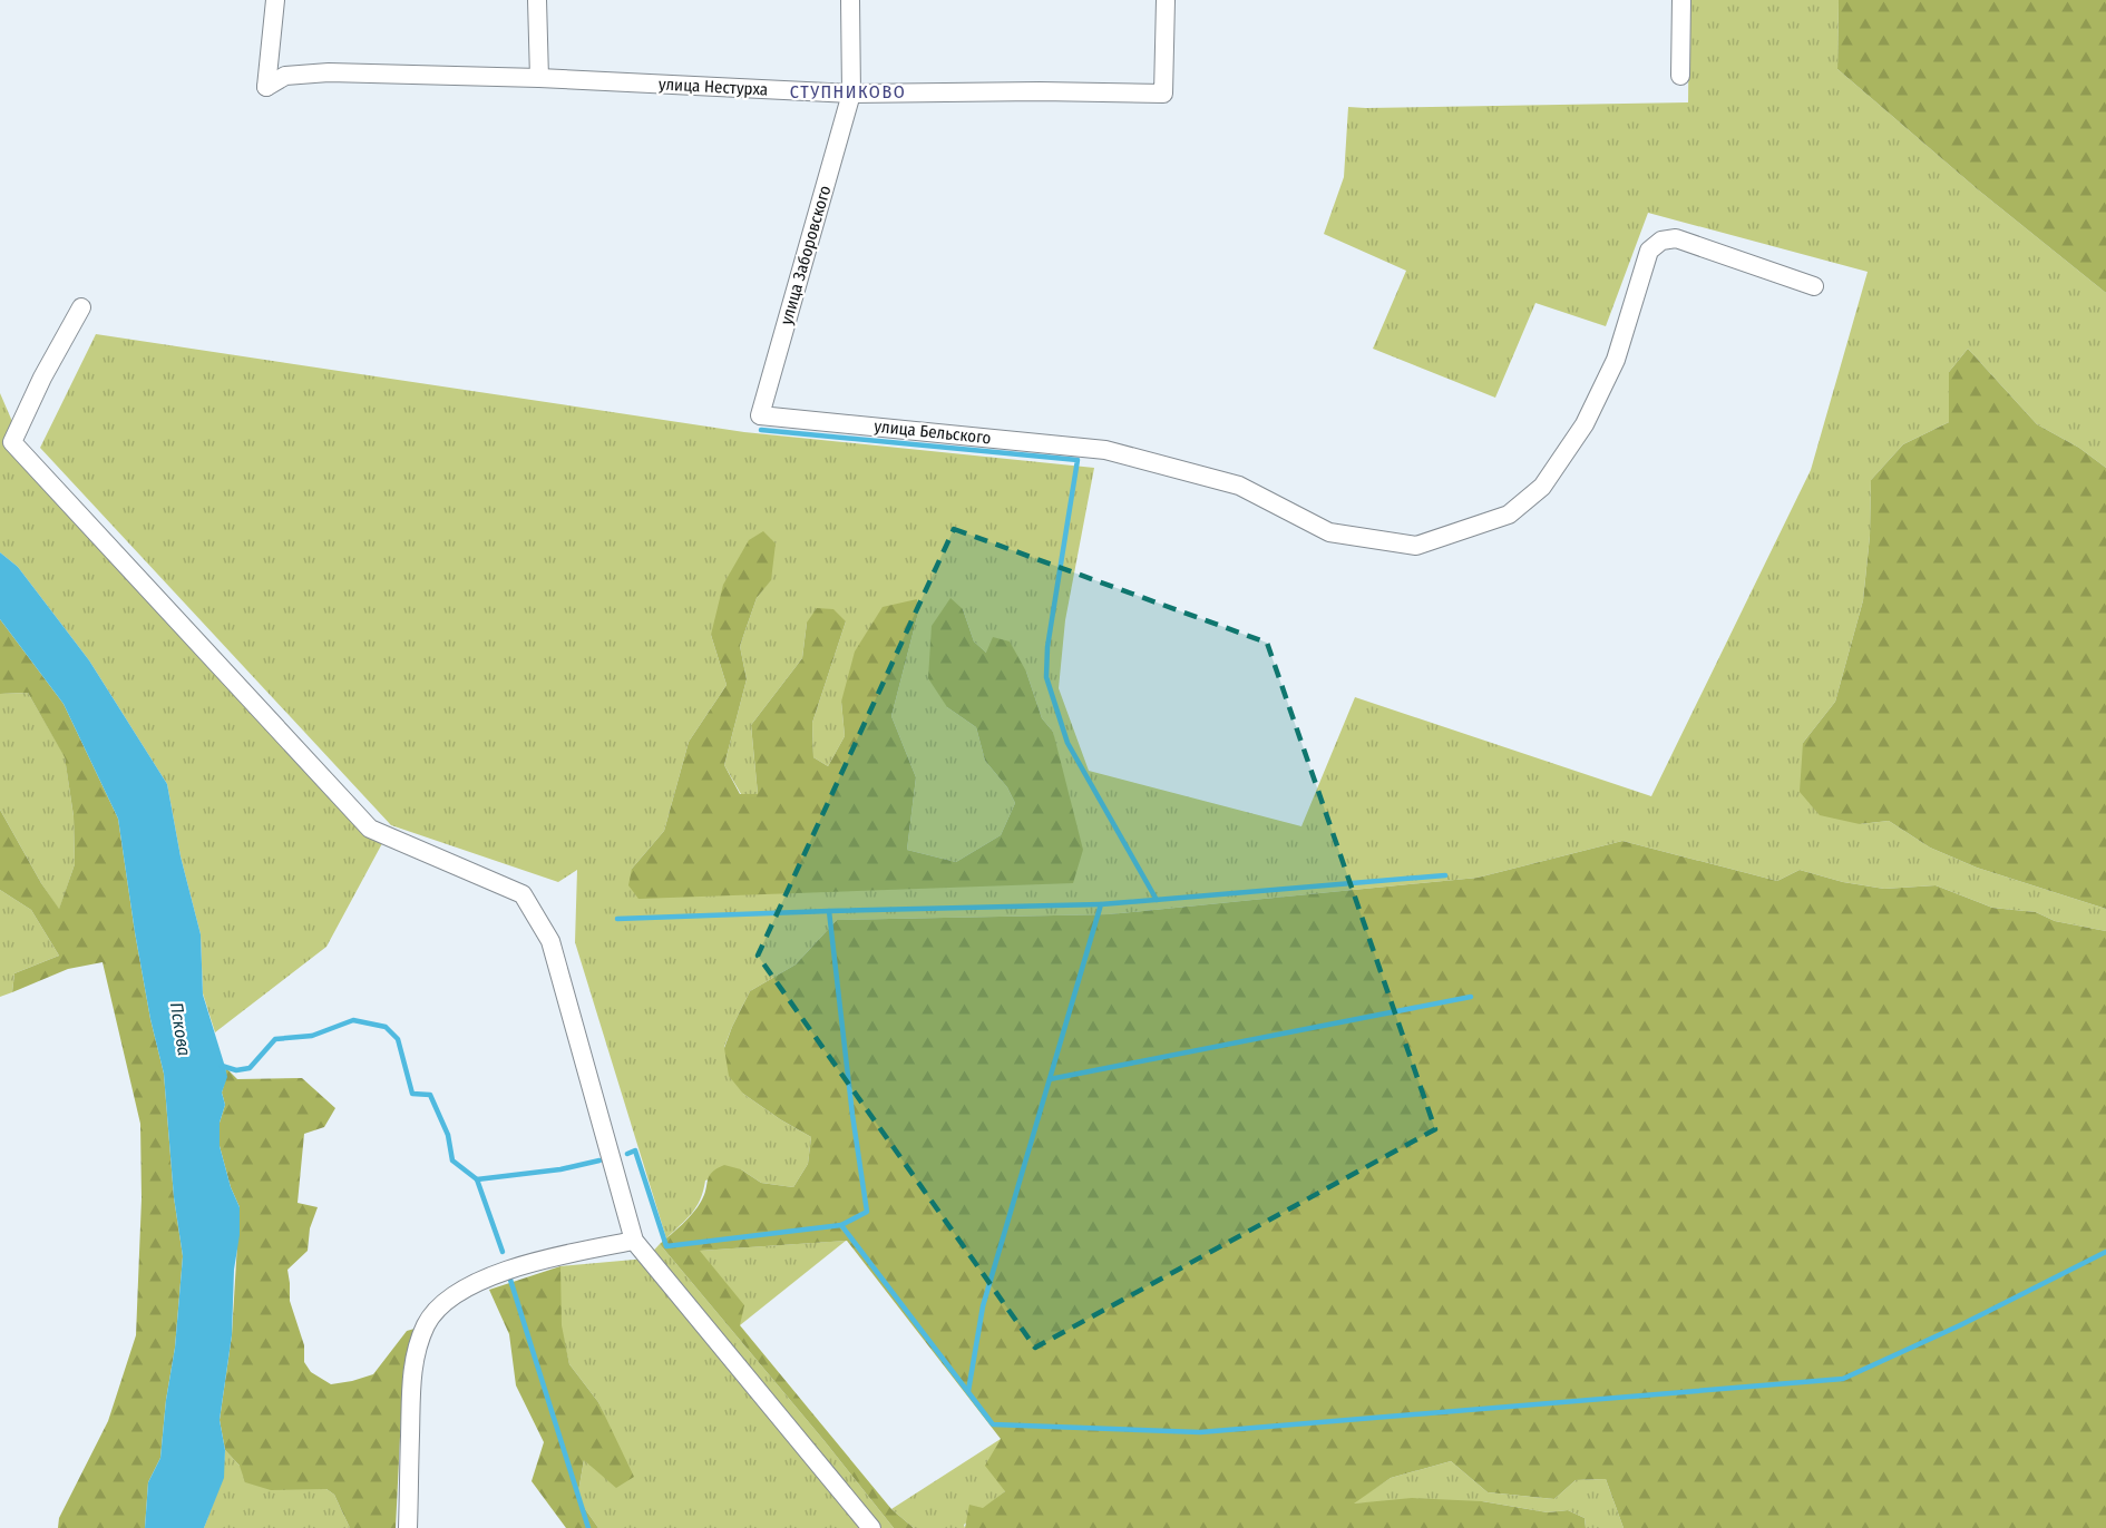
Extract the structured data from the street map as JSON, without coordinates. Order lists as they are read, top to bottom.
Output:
{
  "streets": {
    "street": ["улица Нестурха", "улица Заборовского", "улица Бельского"]
  },
  "crossings": [
    ["улица Нестурха", "улица Заборовского"],
    ["улица Заборовского", "улица Бельского"]
  ],
  "districts": ["СТУПНИКОВО"],
  "water": ["Пскова"]
}
